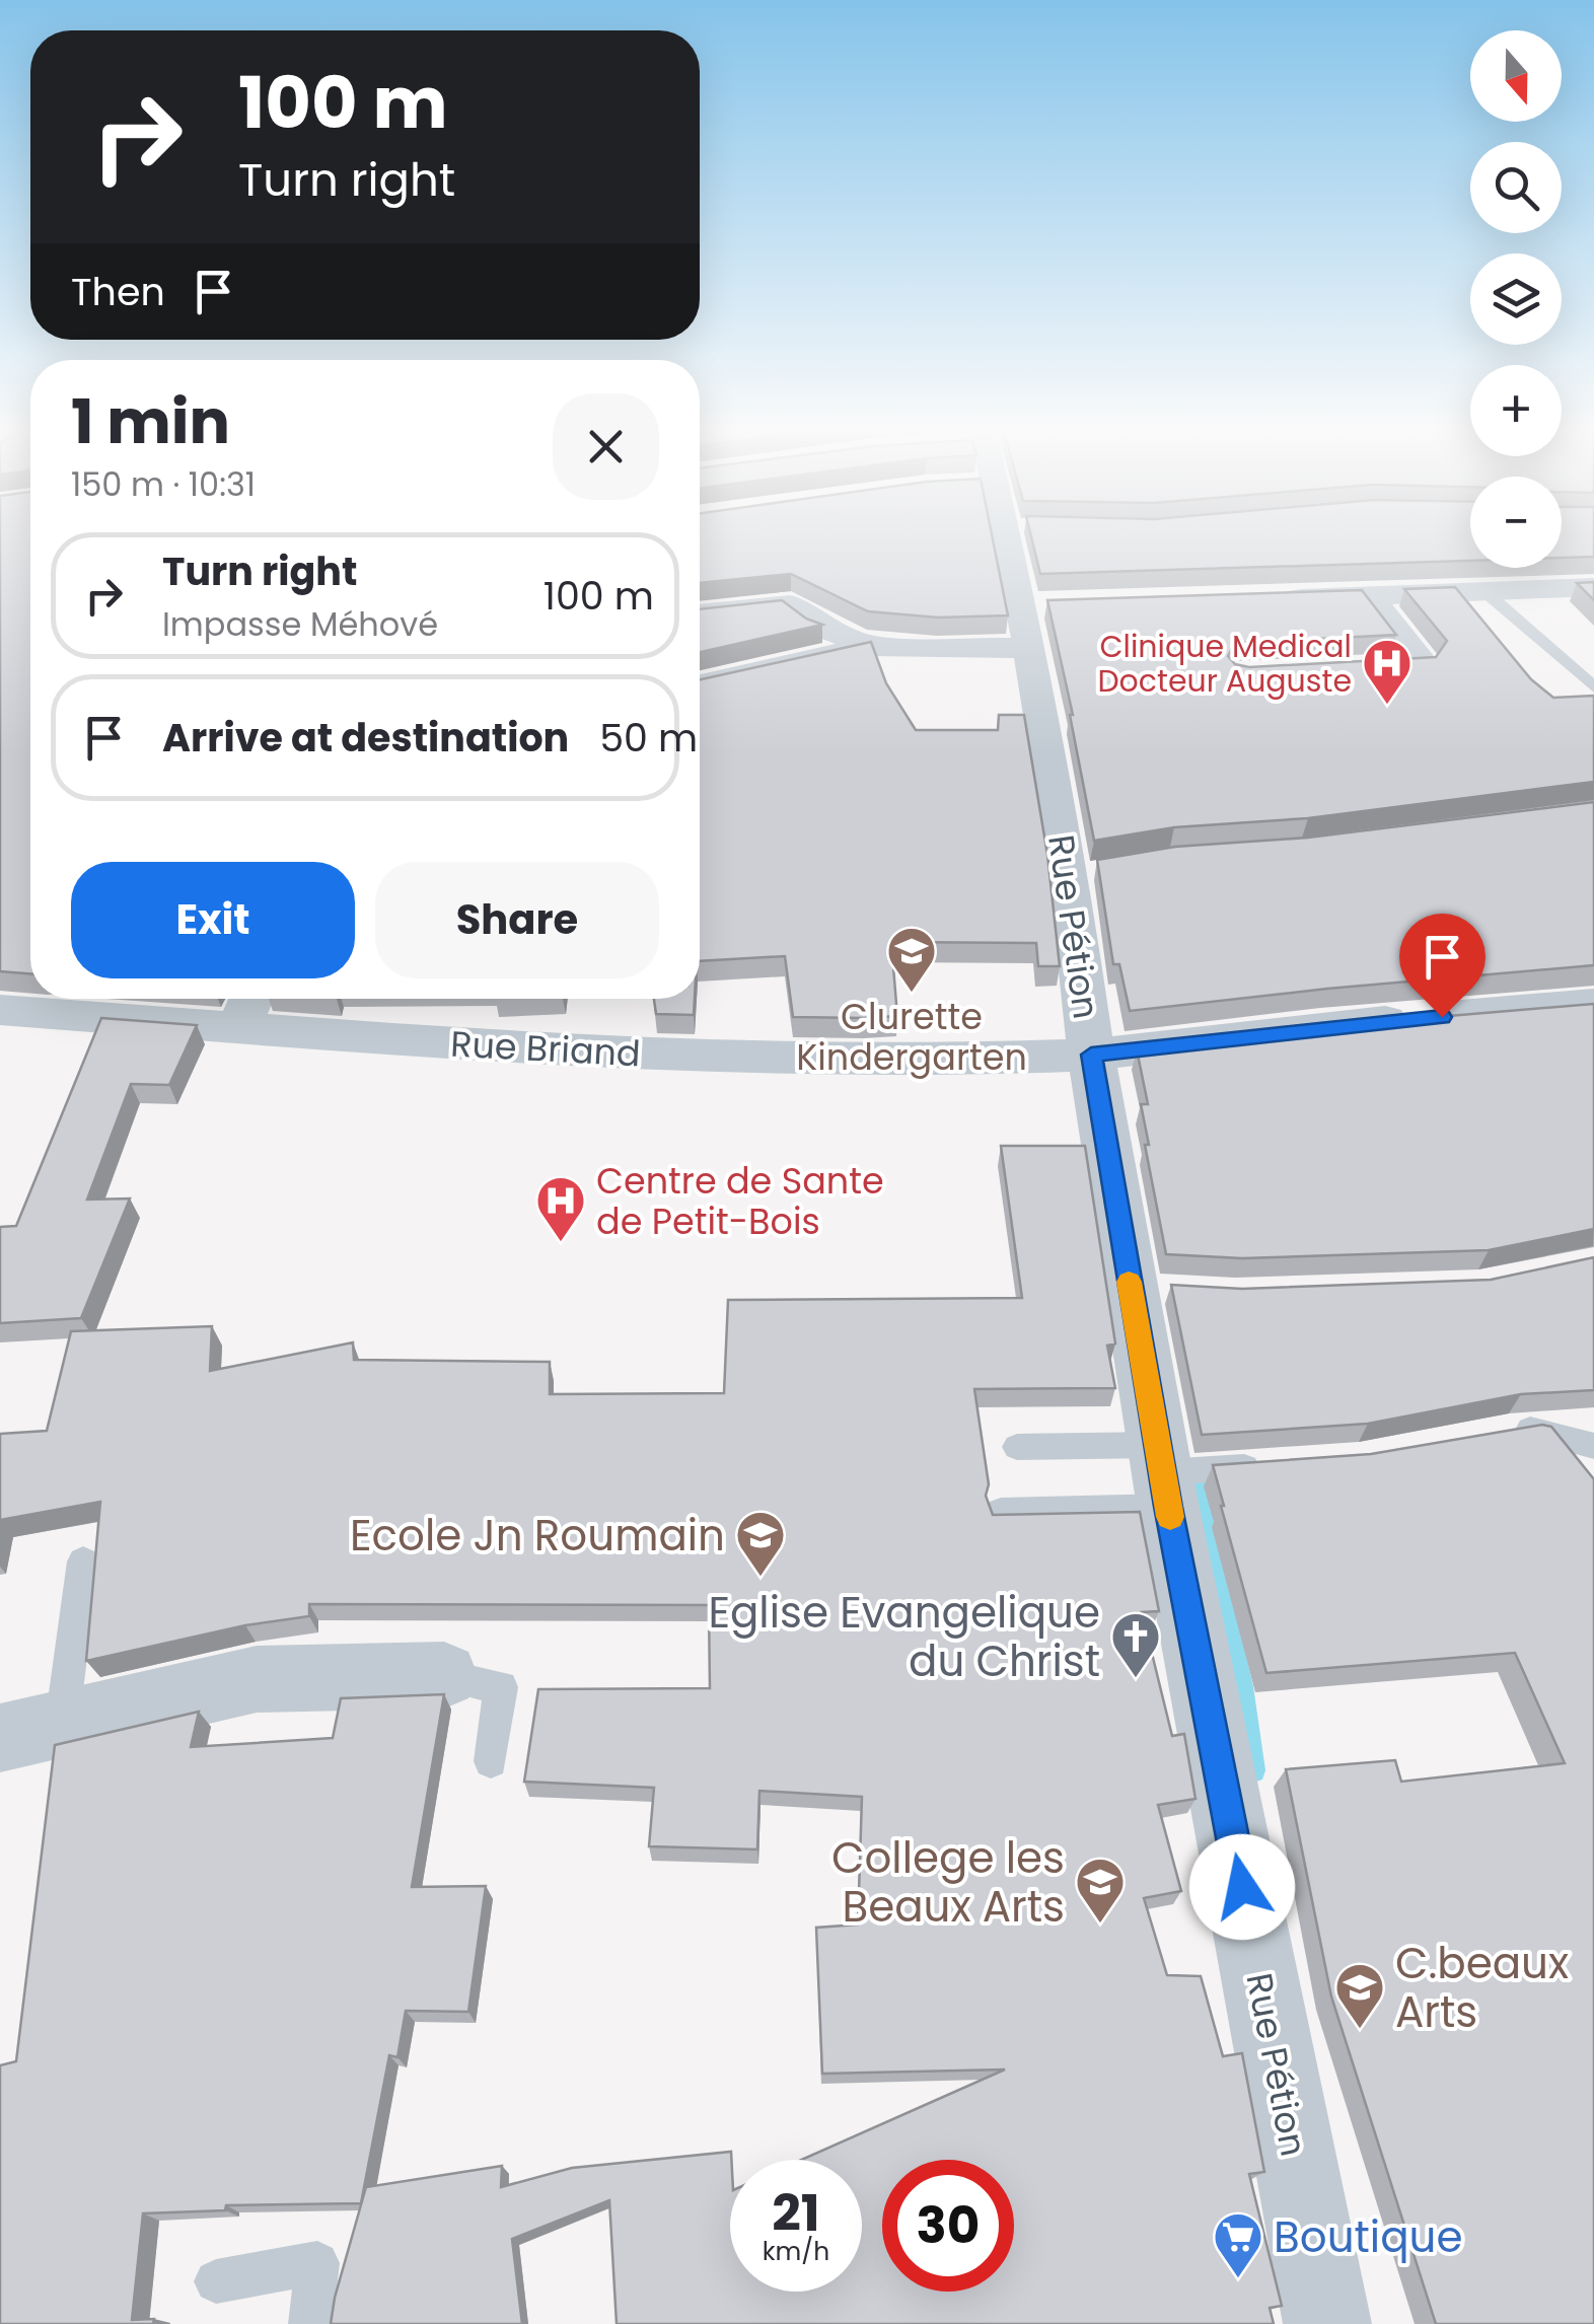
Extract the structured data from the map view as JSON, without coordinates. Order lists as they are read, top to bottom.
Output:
{
  "streets": {
    "street": ["Rue Pétion", "Rue Briand"]
  },
  "crossings": [
    ["Rue Pétion", "Rue Briand"]
  ],
  "places": {
    "hospital": ["Clinique Medical Docteur Auguste", "Centre de Sante de Petit-Bois"],
    "school or university": [
      "Clurette Kindergarten",
      "Ecole Jn Roumain",
      "College les Beaux Arts",
      "C.beaux Arts"
    ],
    "church": ["Eglise Evangelique du Christ"],
    "supermarket": ["Boutique"]
  },
  "north": "bottom",
  "page": {
    "map_buttons": ["+", "−"],
    "turn": ["100 m", "Turn right"],
    "then": "Then",
    "heading": ["1 min", "150 m · 10:31"],
    "list": [
      {
        "name": "Turn right",
        "note": "Impasse Méhové",
        "value": "100 m"
      },
      {
        "name": "Arrive at destination",
        "value": "50 m"
      }
    ],
    "buttons": ["Exit", "Share"],
    "speed": "21 km/h",
    "limit": "30"
  }
}
